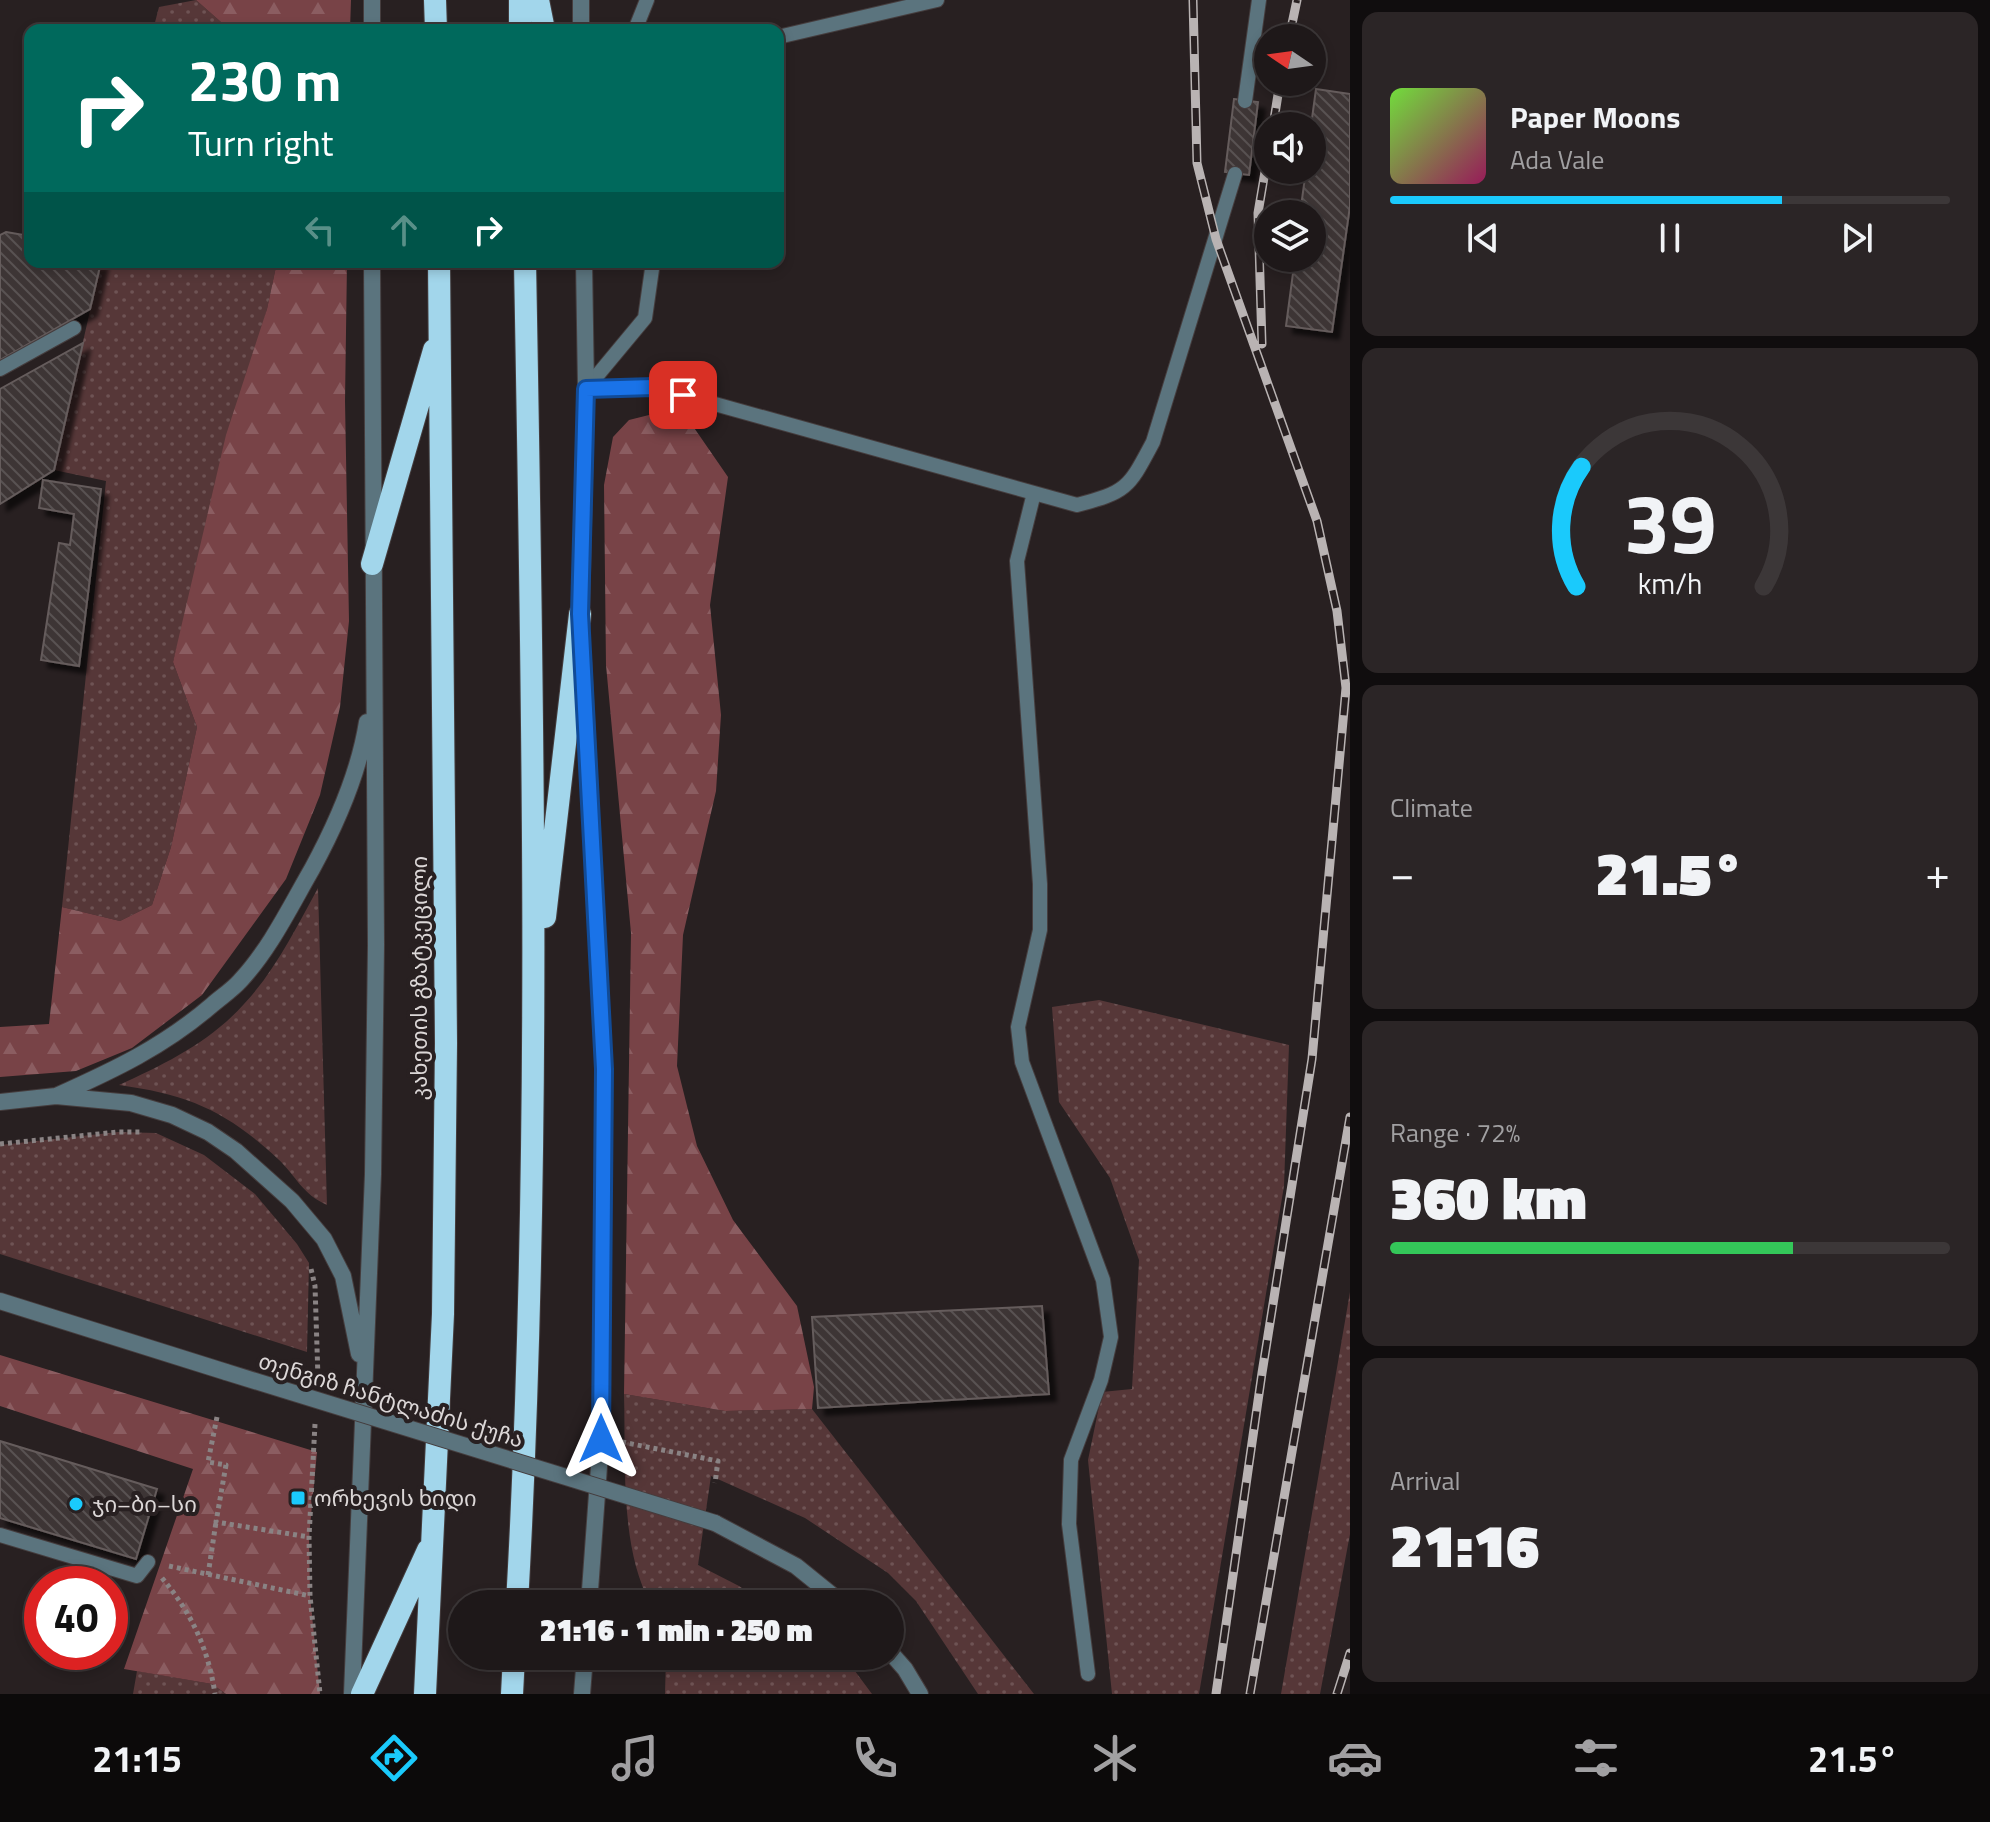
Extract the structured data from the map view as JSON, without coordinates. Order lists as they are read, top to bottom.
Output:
{
  "streets": {
    "highway": ["კახეთის გზატკეცილი"],
    "street": ["თენგიზ ჩანტლაძის ქუჩა"]
  },
  "crossings": [
    ["კახეთის გზატკეცილი", "თენგიზ ჩანტლაძის ქუჩა"]
  ],
  "places": {
    "transit": ["ორხევის ხიდი"],
    "other": ["ჯი–ბი–სი"]
  },
  "north": "left",
  "page": {
    "turn": ["230 m", "Turn right"],
    "song": ["Paper Moons", "Ada Vale"],
    "tile": [
      "Climate",
      ["Range · 72%", "360 km"],
      ["Arrival", "21:16"]
    ],
    "heat": ["−", "21.5°", "+"],
    "limit": "40",
    "trip": "21:16 · 1 min · 250 m",
    "tabs": ["21:15", "21.5°"],
    "gauge": ["39", "km/h"]
  }
}
